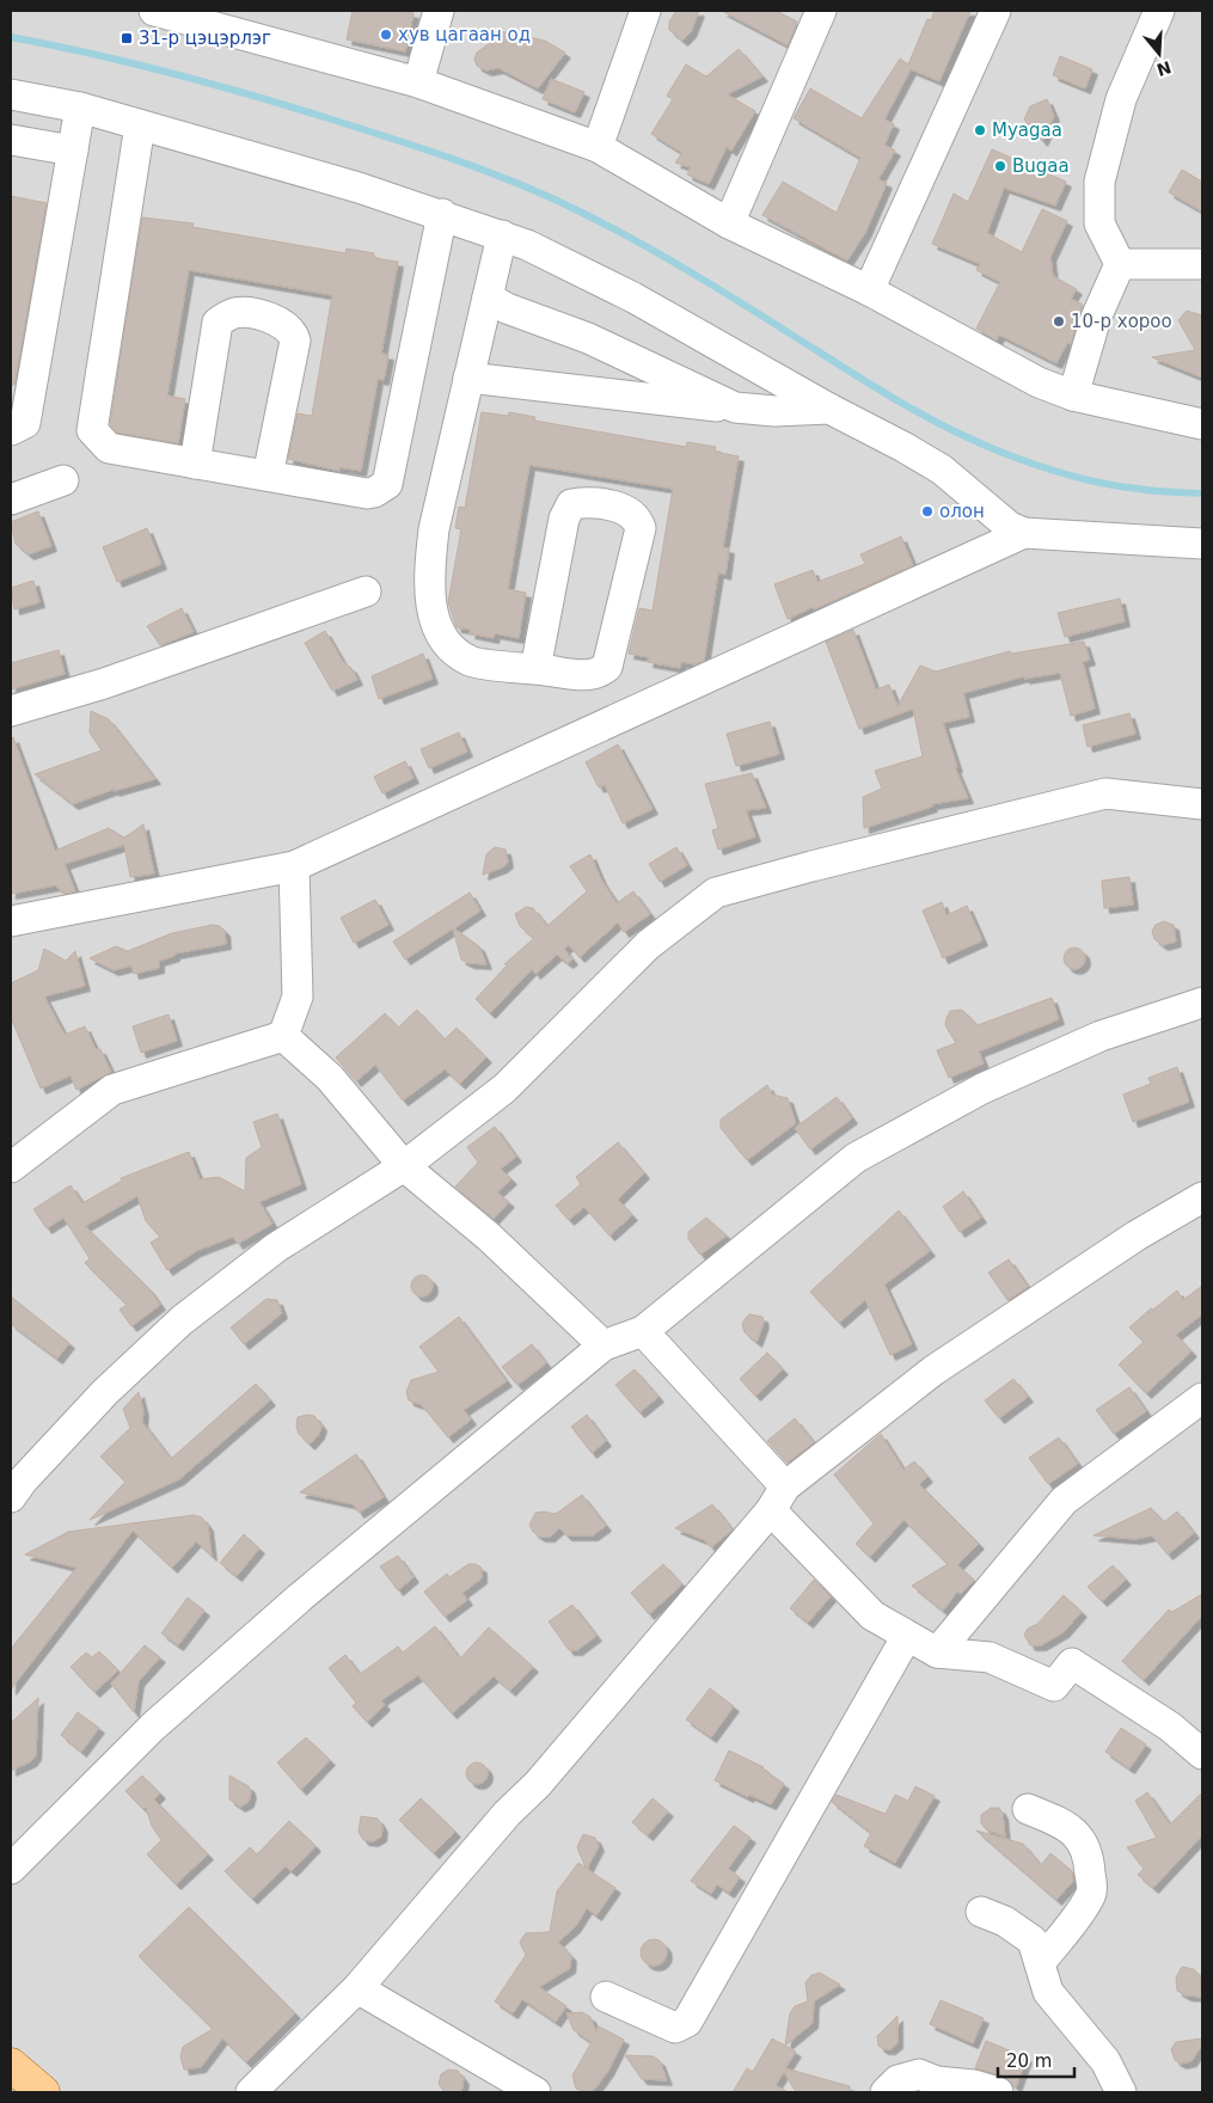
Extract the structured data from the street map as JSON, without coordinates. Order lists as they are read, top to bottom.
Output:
{
  "places": {
    "other": [
      "хув цагаан од",
      "Myagaa",
      "Bugaa",
      "10-р хороо",
      "олон"
    ],
    "transit": ["31-р цэцэрлэг"]
  },
  "scale_bar": "20 m",
  "north": "bottom"
}
